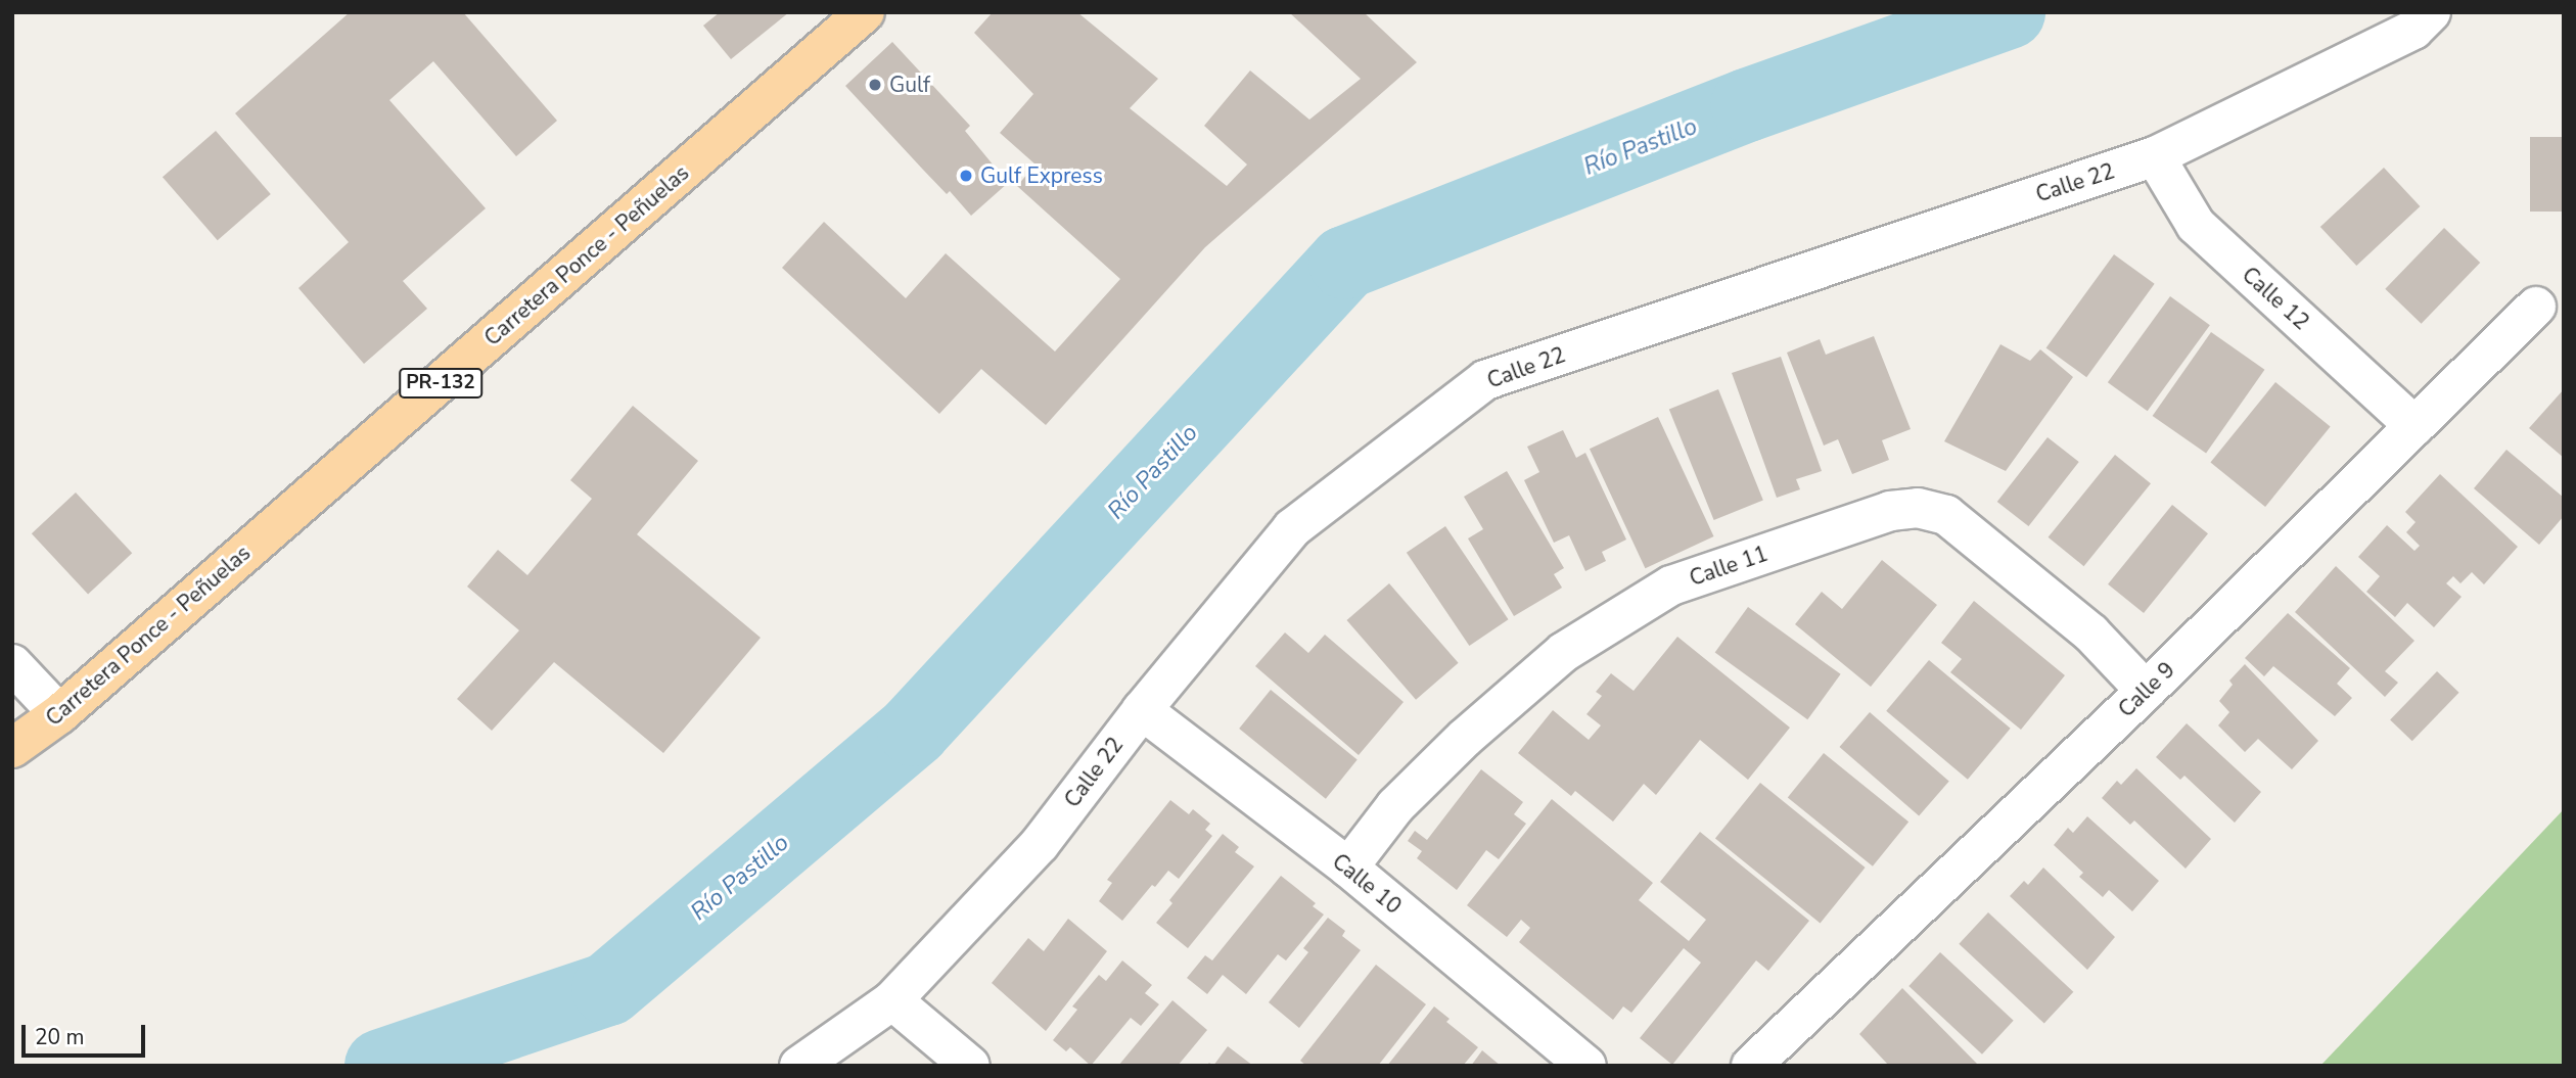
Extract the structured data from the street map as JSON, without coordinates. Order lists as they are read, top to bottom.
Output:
{
  "streets": {
    "main road": ["Carretera Ponce - Peñuelas", "PR-132"],
    "street": [
      "Calle 22",
      "Calle 12",
      "Calle 11",
      "Calle 9",
      "Calle 10"
    ]
  },
  "crossings": [
    ["Calle 22", "Calle 12"],
    ["Calle 22", "Calle 10"],
    ["Calle 12", "Calle 9"],
    ["Calle 11", "Calle 9"],
    ["Calle 11", "Calle 10"]
  ],
  "water": ["Río Pastillo"],
  "places": ["Gulf", "Gulf Express"],
  "scale_bar": "20 m"
}
